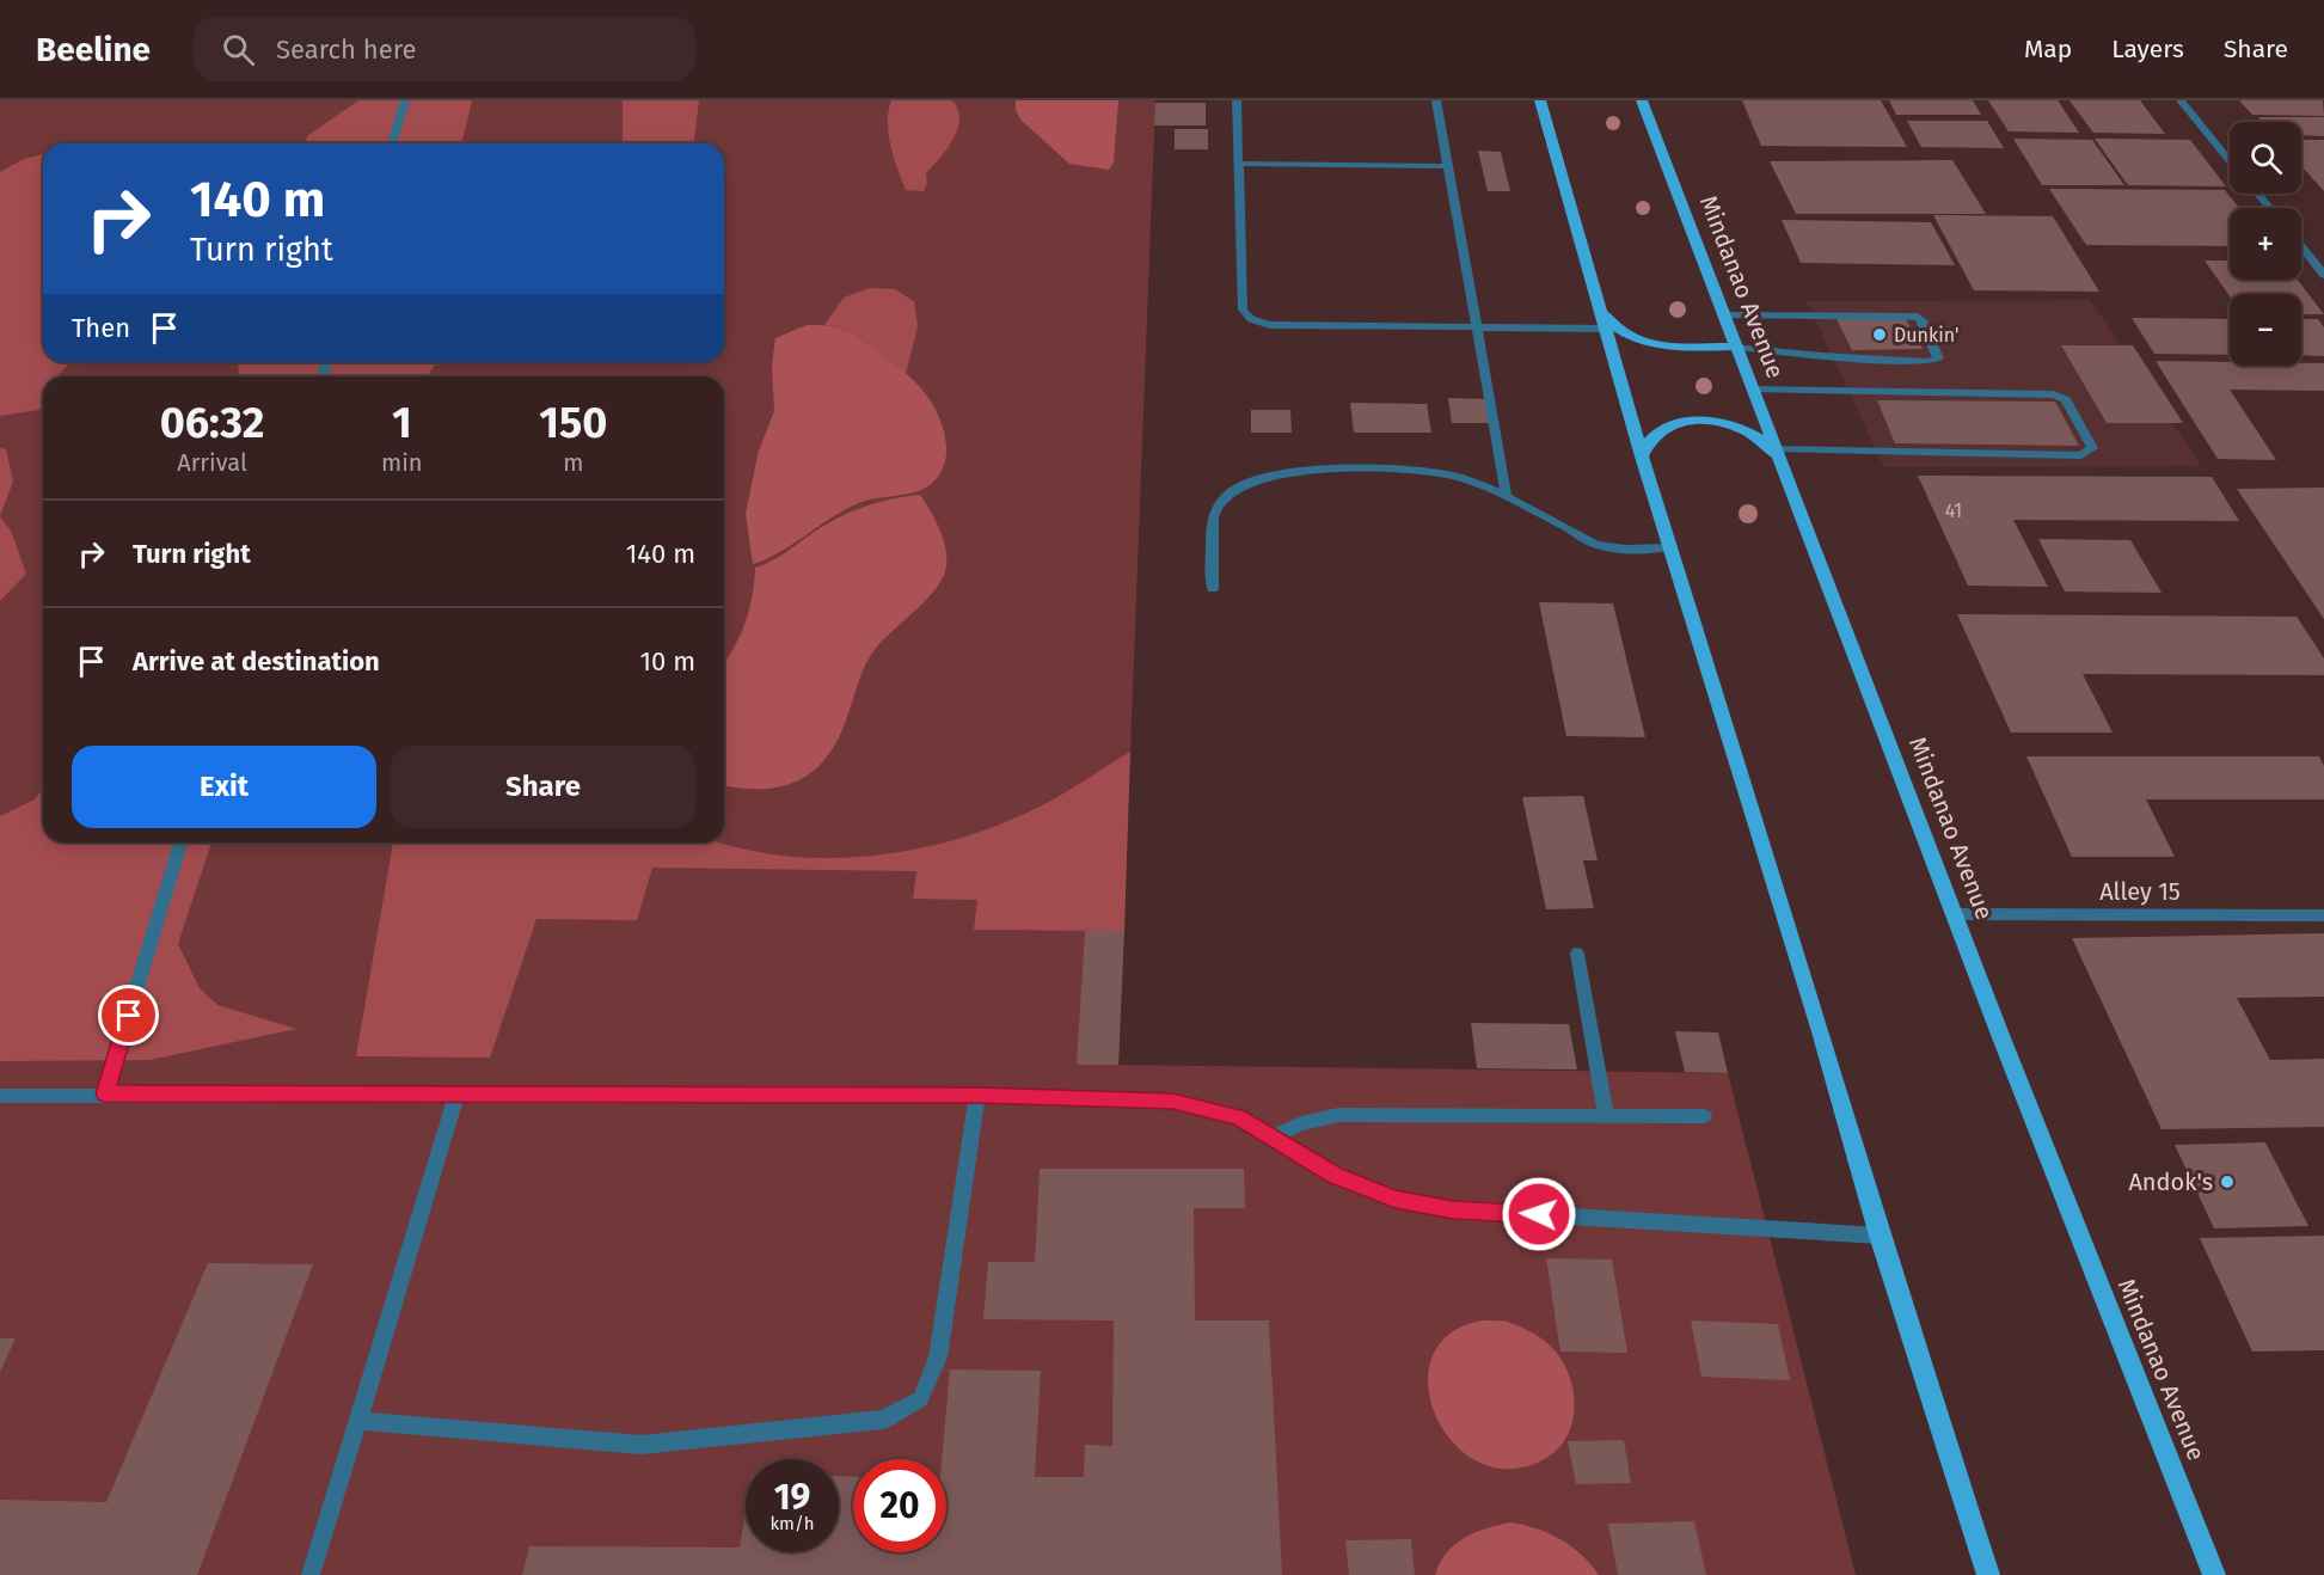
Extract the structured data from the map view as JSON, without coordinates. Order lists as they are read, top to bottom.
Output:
{
  "streets": {
    "main road": ["Mindanao Avenue"],
    "street": ["Alley 15"]
  },
  "crossings": [
    ["Mindanao Avenue", "Alley 15"]
  ],
  "places": ["Dunkin'", "Andok's"],
  "house_numbers": ["41"],
  "page": {
    "header": "Beeline",
    "search": "Search here",
    "nav": ["Map", "Layers", "Share"],
    "map_buttons": ["+", "−"],
    "turn": ["140 m", "Turn right"],
    "then": "Then",
    "eta": [
      "06:32",
      "Arrival",
      "1",
      "min",
      "150",
      "m"
    ],
    "list": [
      {
        "name": "Turn right",
        "value": "140 m"
      },
      {
        "name": "Arrive at destination",
        "value": "10 m"
      }
    ],
    "buttons": ["Exit", "Share"],
    "speed": "19 km/h",
    "limit": "20"
  }
}
